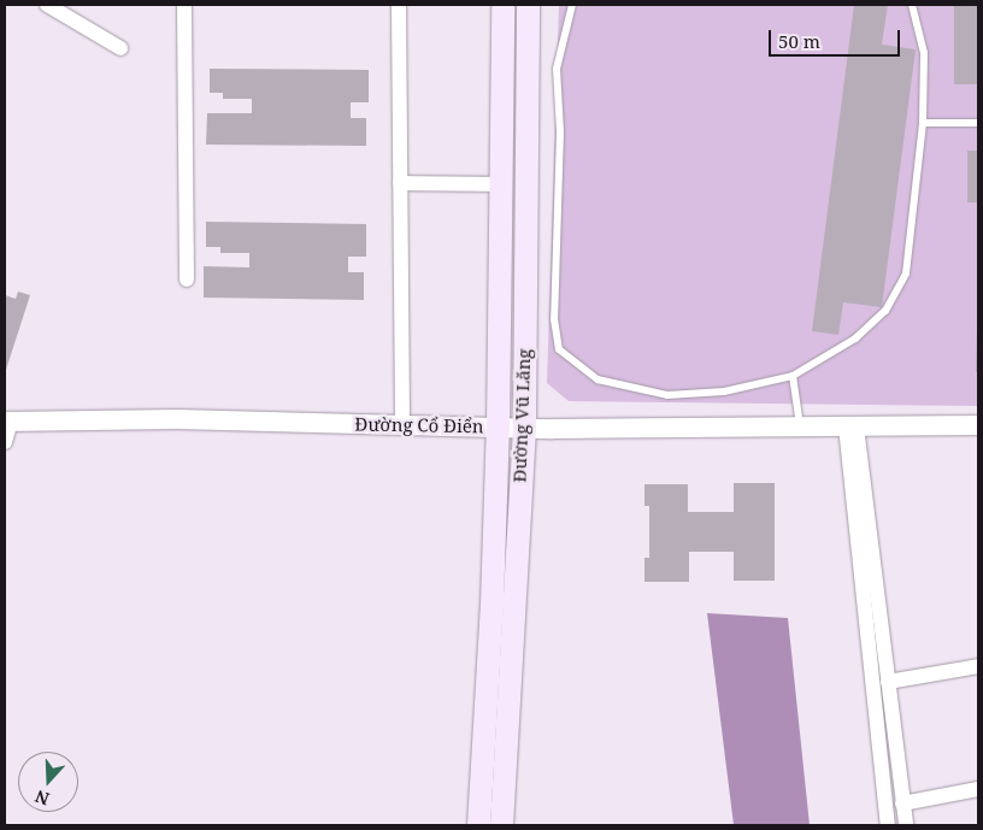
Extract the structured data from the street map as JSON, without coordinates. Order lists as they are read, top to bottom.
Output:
{
  "streets": {
    "main road": ["Đường Vũ Lăng"],
    "street": ["Đường Cổ Điển"]
  },
  "crossings": [
    ["Đường Vũ Lăng", "Đường Cổ Điển"]
  ],
  "scale_bar": "50 m",
  "north": "bottom"
}
